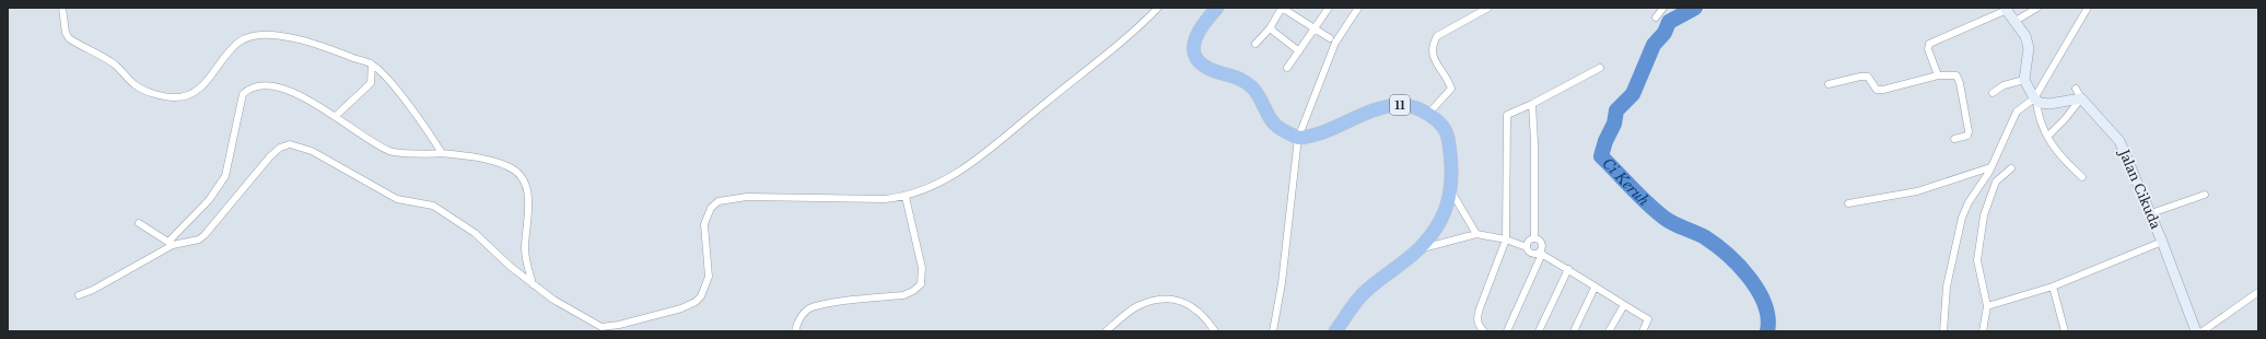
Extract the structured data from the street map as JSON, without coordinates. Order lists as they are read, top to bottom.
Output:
{
  "streets": {
    "highway": ["11"],
    "street": ["Jalan Cikuda"]
  },
  "water": ["Ci Keruh"]
}
